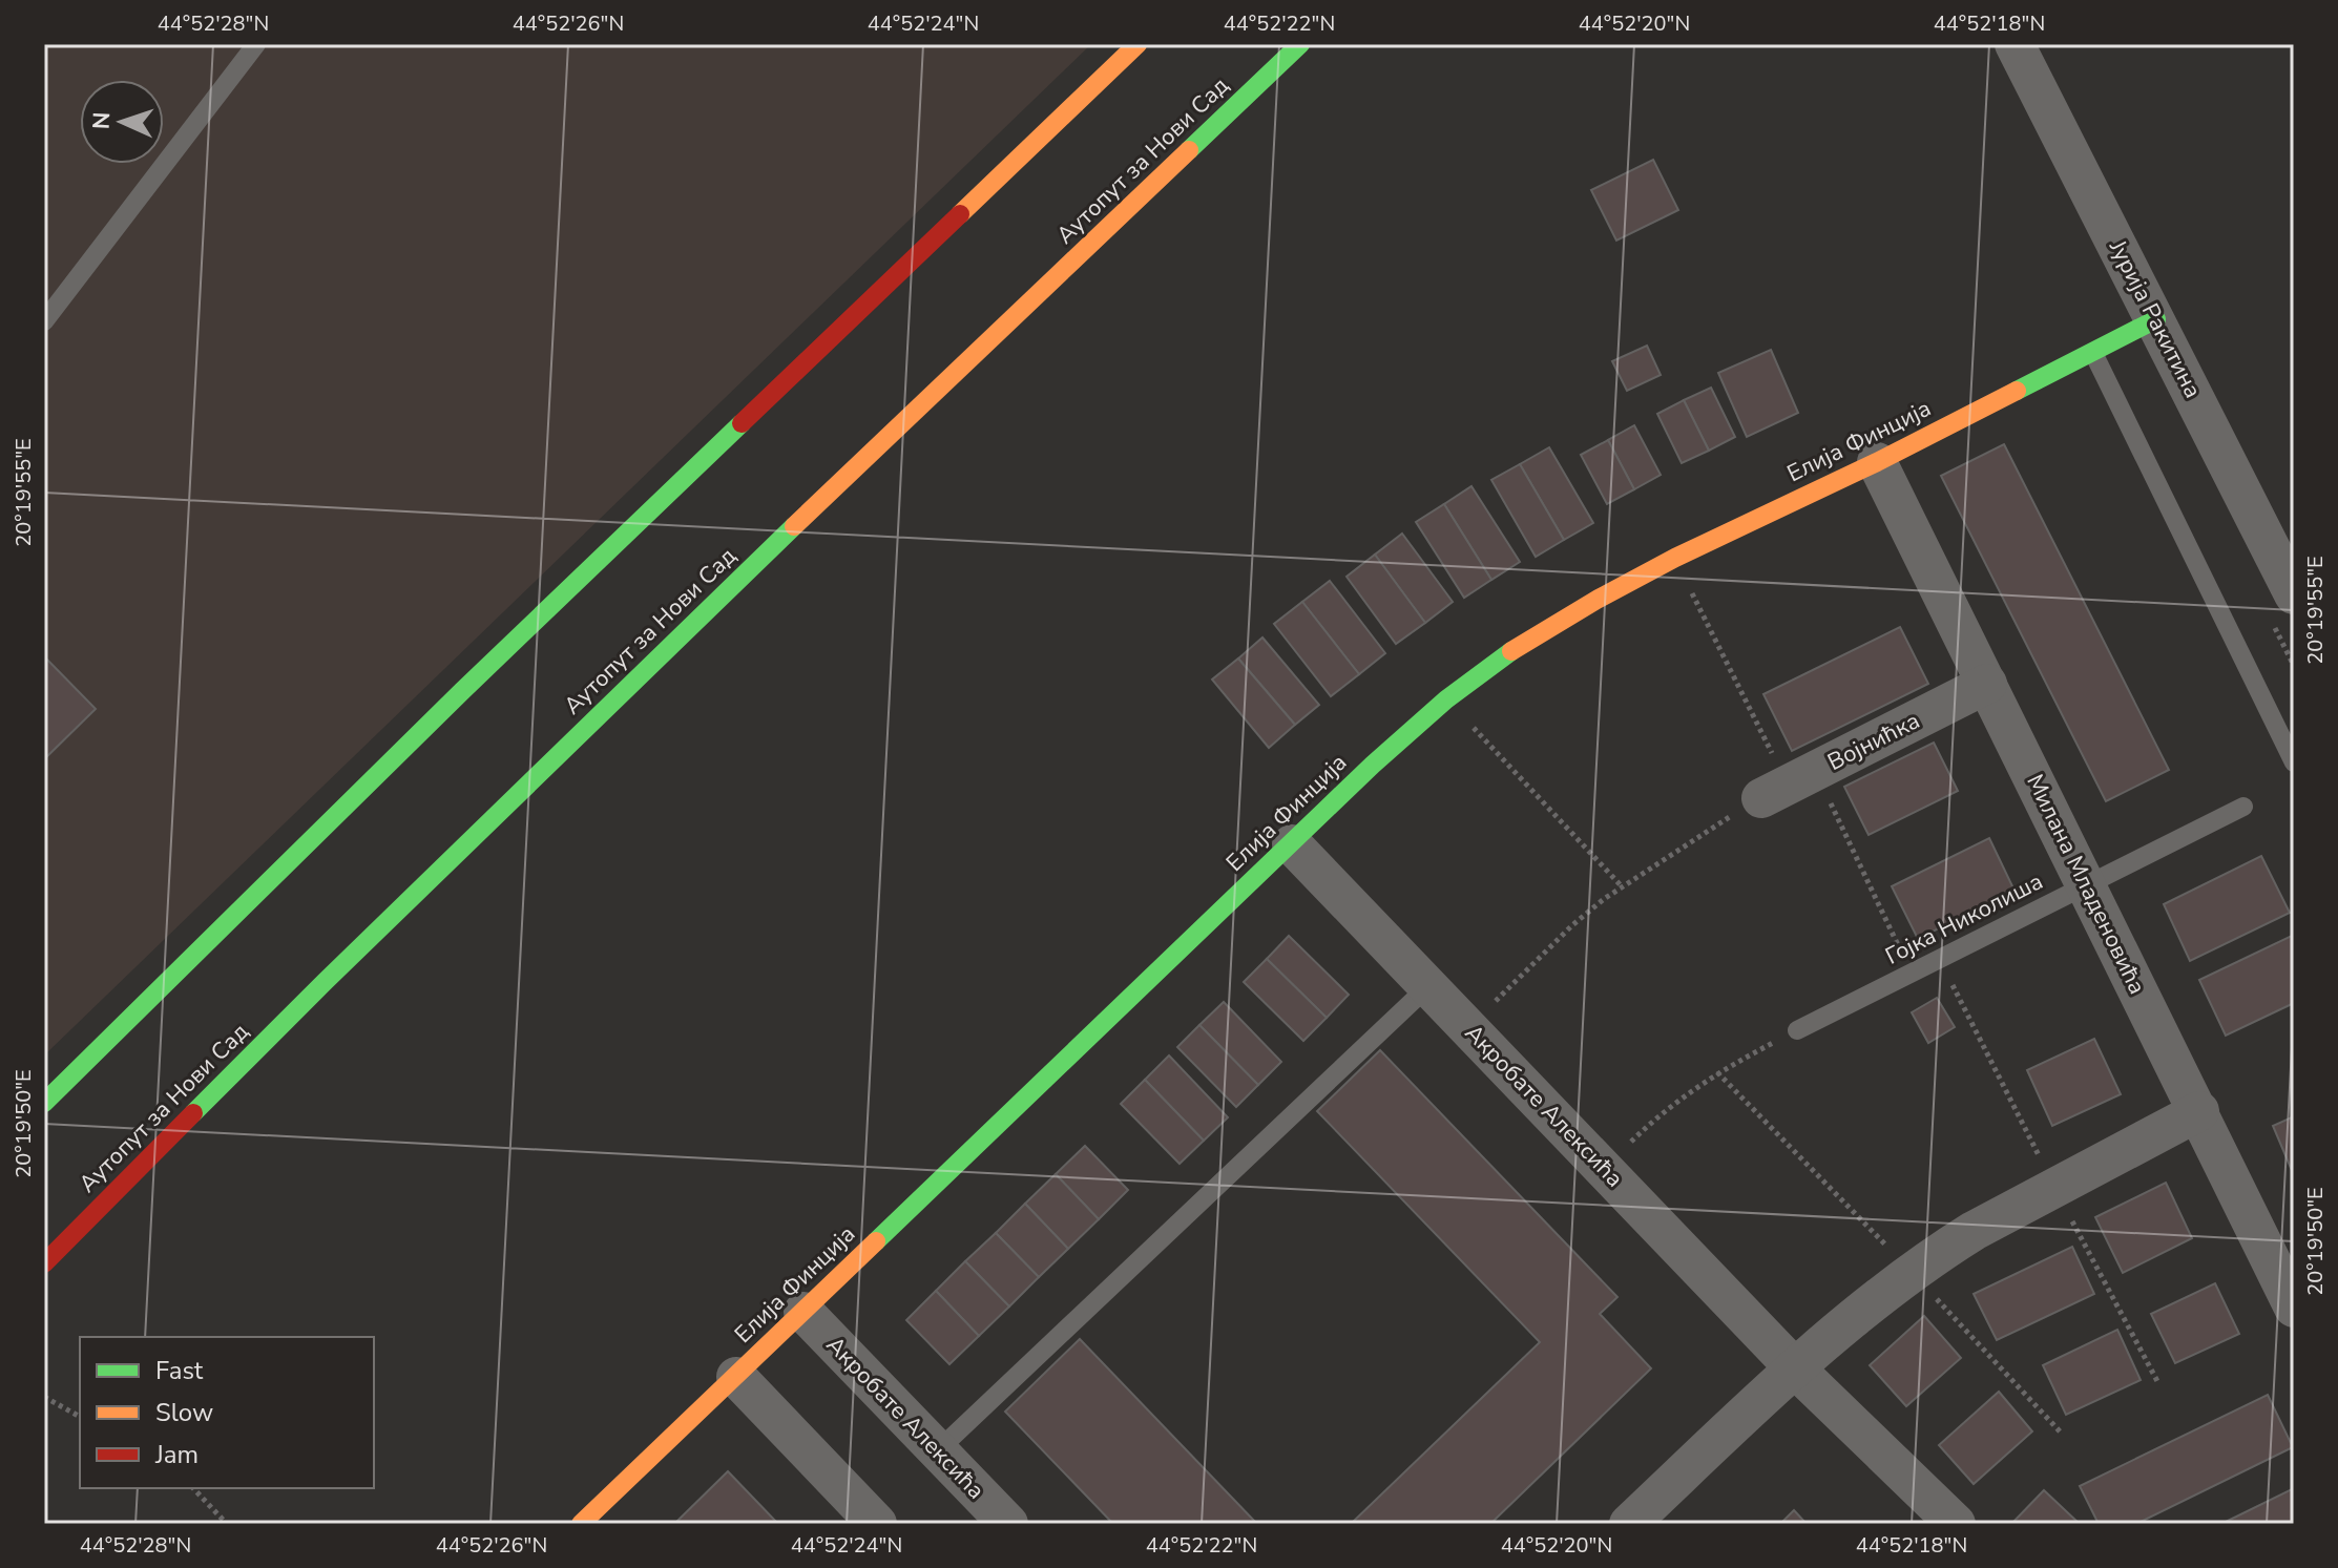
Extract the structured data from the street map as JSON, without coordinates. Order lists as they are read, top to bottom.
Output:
{
  "streets": {
    "main road": ["Аутопут за Нови Сад", "Елија Финција"],
    "street": [
      "Јурија Ракитина",
      "Војнићка",
      "Милана Младеновића",
      "Акробате Алексића"
    ],
    "lane": ["Гојка Николиша"]
  },
  "crossings": [
    ["Јурија Ракитина", "Елија Финција"],
    ["Елија Финција", "Милана Младеновића"],
    ["Елија Финција", "Акробате Алексића"],
    ["Војнићка", "Милана Младеновића"],
    ["Милана Младеновића", "Гојка Николиша"]
  ],
  "legend": ["Fast", "Slow", "Jam"],
  "north": "left",
  "coordinates": [
    "44°52'28\"N",
    "44°52'26\"N",
    "44°52'24\"N",
    "44°52'22\"N",
    "44°52'20\"N",
    "44°52'18\"N",
    "20°19'55\"E",
    "20°19'50\"E"
  ]
}
